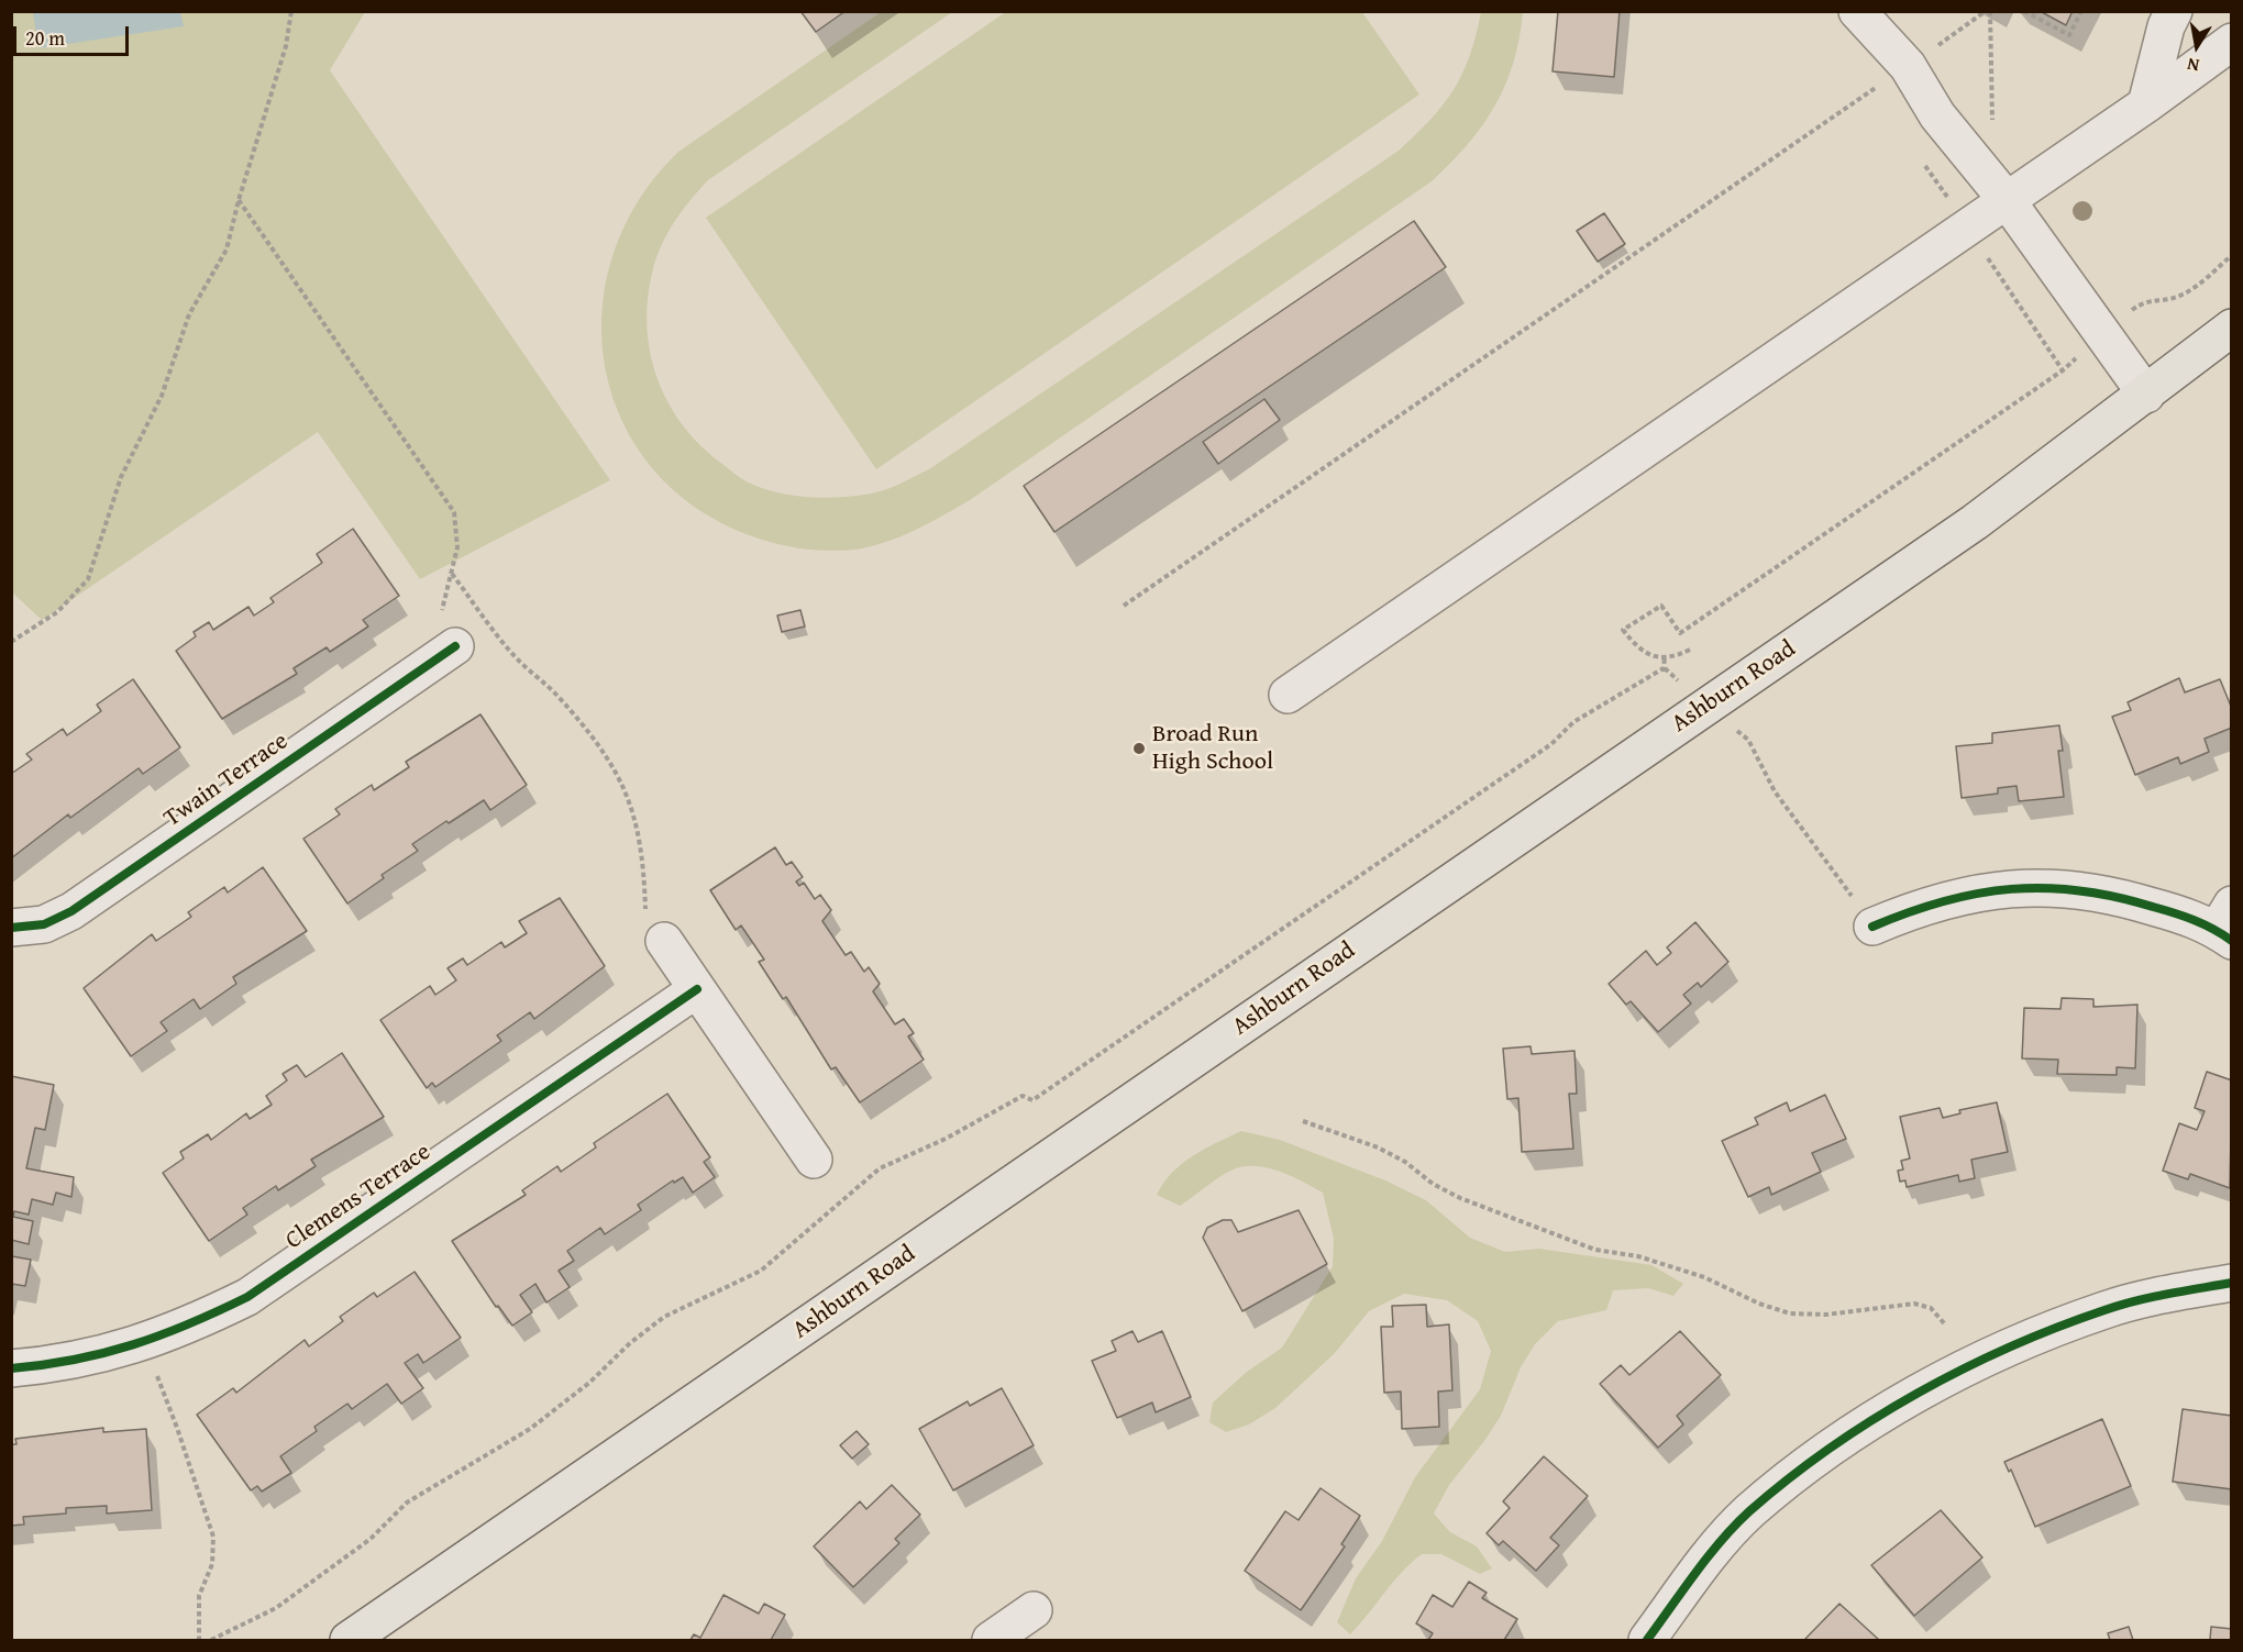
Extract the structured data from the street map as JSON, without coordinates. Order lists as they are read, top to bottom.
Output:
{
  "streets": {
    "main road": ["Ashburn Road"],
    "street": ["Twain Terrace", "Clemens Terrace"]
  },
  "places": ["Broad Run High School"],
  "scale_bar": "20 m",
  "north": "bottom"
}
